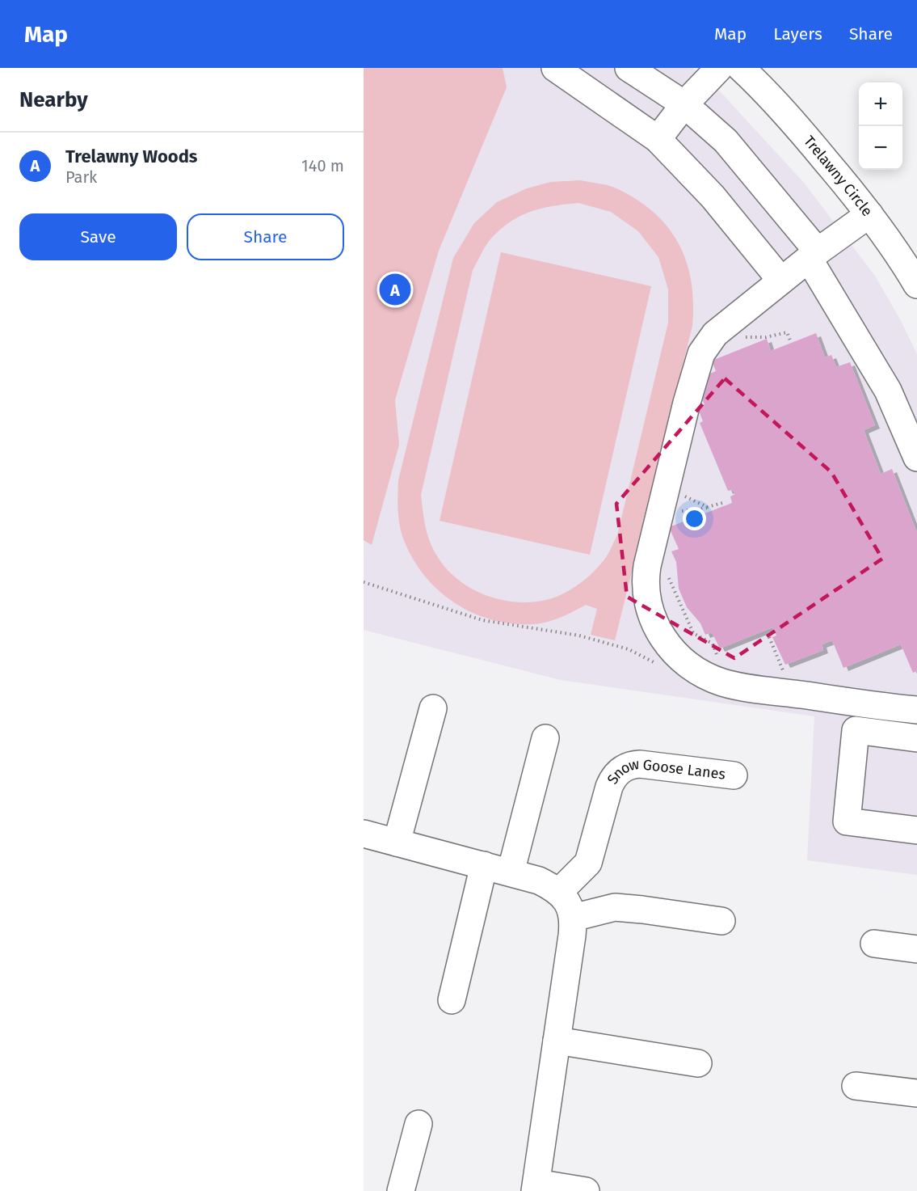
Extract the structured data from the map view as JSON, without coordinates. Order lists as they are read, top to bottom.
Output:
{
  "streets": {
    "street": ["Trelawny Circle", "Snow Goose Lanes"]
  },
  "page": {
    "header": "Map",
    "nav": ["Map", "Layers", "Share"],
    "heading": "Nearby",
    "map_buttons": ["+", "−"],
    "list": [
      {
        "mark": "A",
        "name": "Trelawny Woods",
        "note": "Park",
        "value": "140 m"
      }
    ],
    "buttons": ["Save", "Share"],
    "pins": "A"
  }
}
